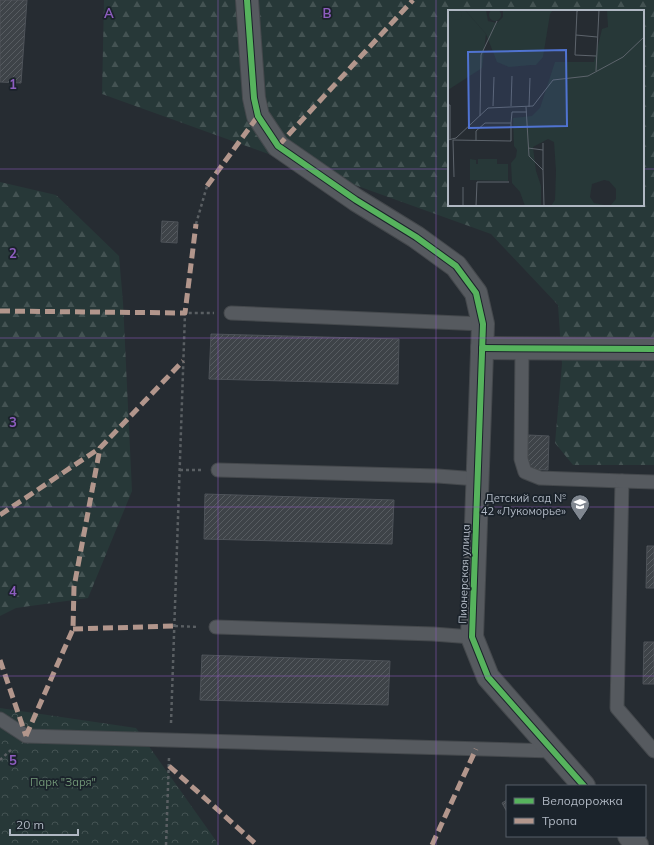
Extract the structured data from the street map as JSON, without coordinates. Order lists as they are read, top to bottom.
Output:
{
  "streets": {
    "street": ["Пионерская улица"]
  },
  "parks": ["Парк \"Заря\""],
  "places": {
    "school or university": ["Детский сад № 42 «Лукоморье»"]
  },
  "legend": ["Велодорожка", "Тропа"],
  "scale_bar": "20 m",
  "grid": {
    "columns": ["A", "B"],
    "rows": [
      "1",
      "2",
      "3",
      "4",
      "5"
    ]
  }
}
